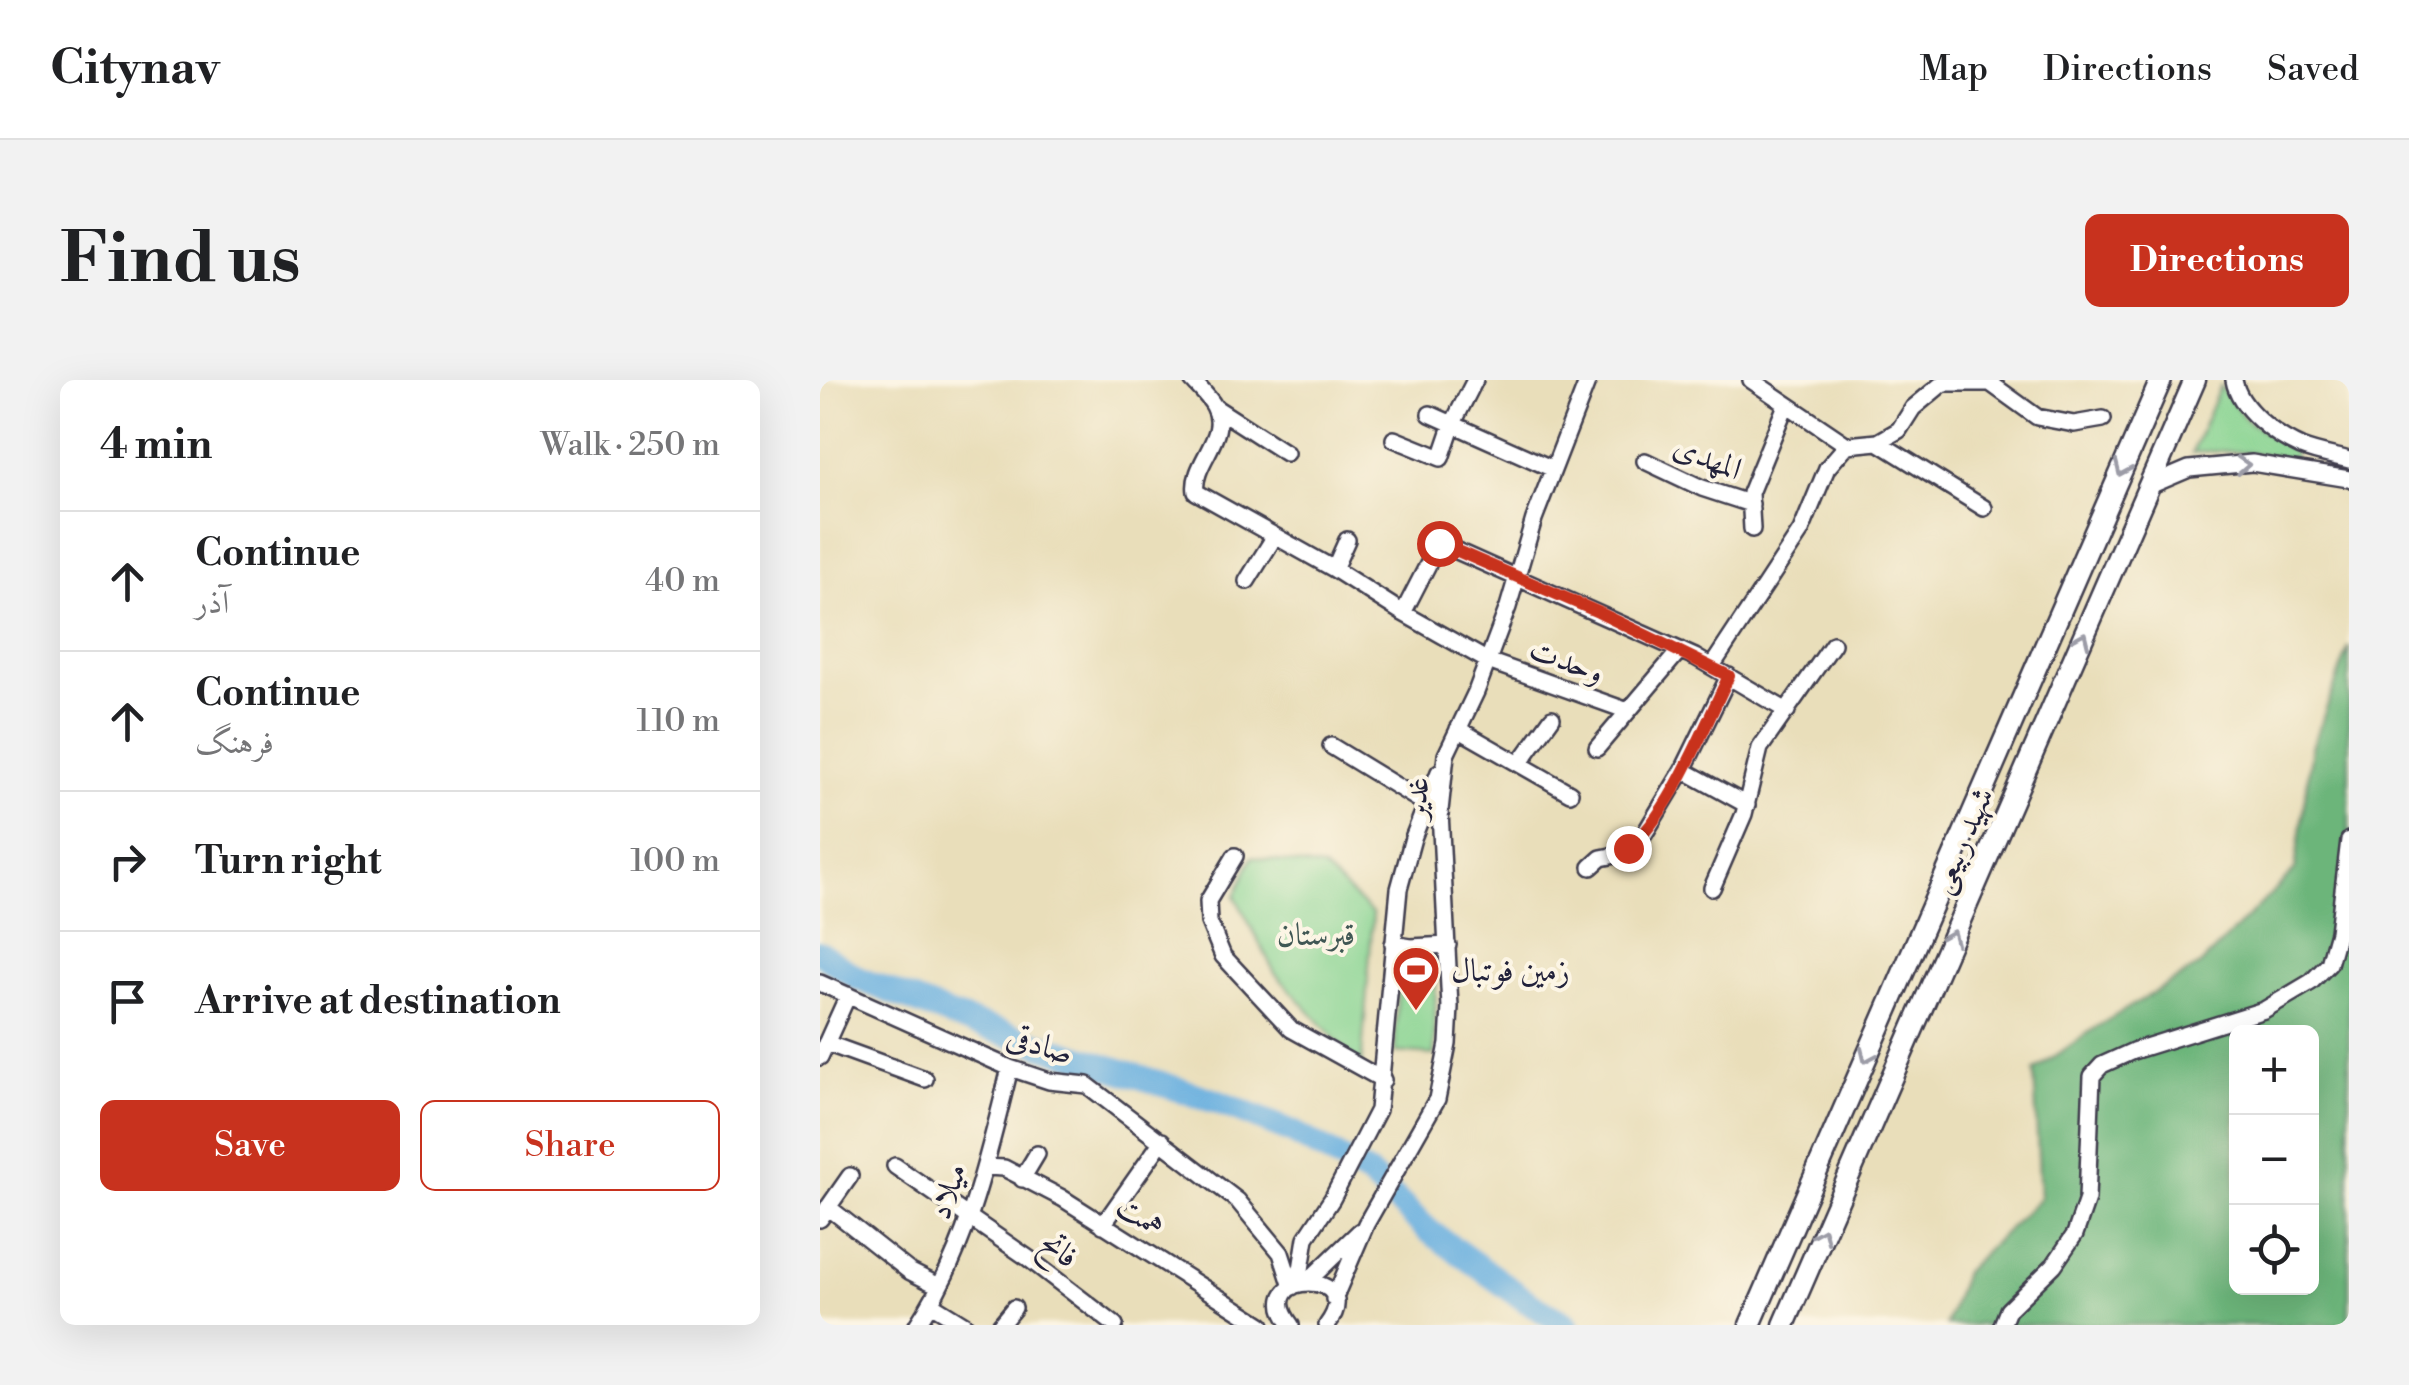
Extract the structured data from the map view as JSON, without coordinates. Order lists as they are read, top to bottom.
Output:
{
  "streets": {
    "main road": ["شهید ربیعی"],
    "street": [
      "المهدی",
      "وحدت",
      "غدیر",
      "صادقی",
      "میلاد",
      "همت",
      "فاتح"
    ]
  },
  "crossings": [
    ["وحدت", "غدیر"],
    ["صادقی", "میلاد"],
    ["میلاد", "همت"],
    ["میلاد", "فاتح"]
  ],
  "parks": ["قبرستان"],
  "places": {
    "sports": ["زمین فوتبال"]
  },
  "page": {
    "header": "Citynav",
    "nav": ["Map", "Directions", "Saved"],
    "buttons": [
      "Directions",
      ["Save", "Share"]
    ],
    "title": "Find us",
    "heading": ["4 min", "Walk · 250 m"],
    "list": [
      ["Continue", "آذر", "40 m"],
      ["Continue", "فرهنگ", "110 m"],
      ["Turn right", "100 m"],
      "Arrive at destination"
    ],
    "map_buttons": ["+", "−"]
  }
}
